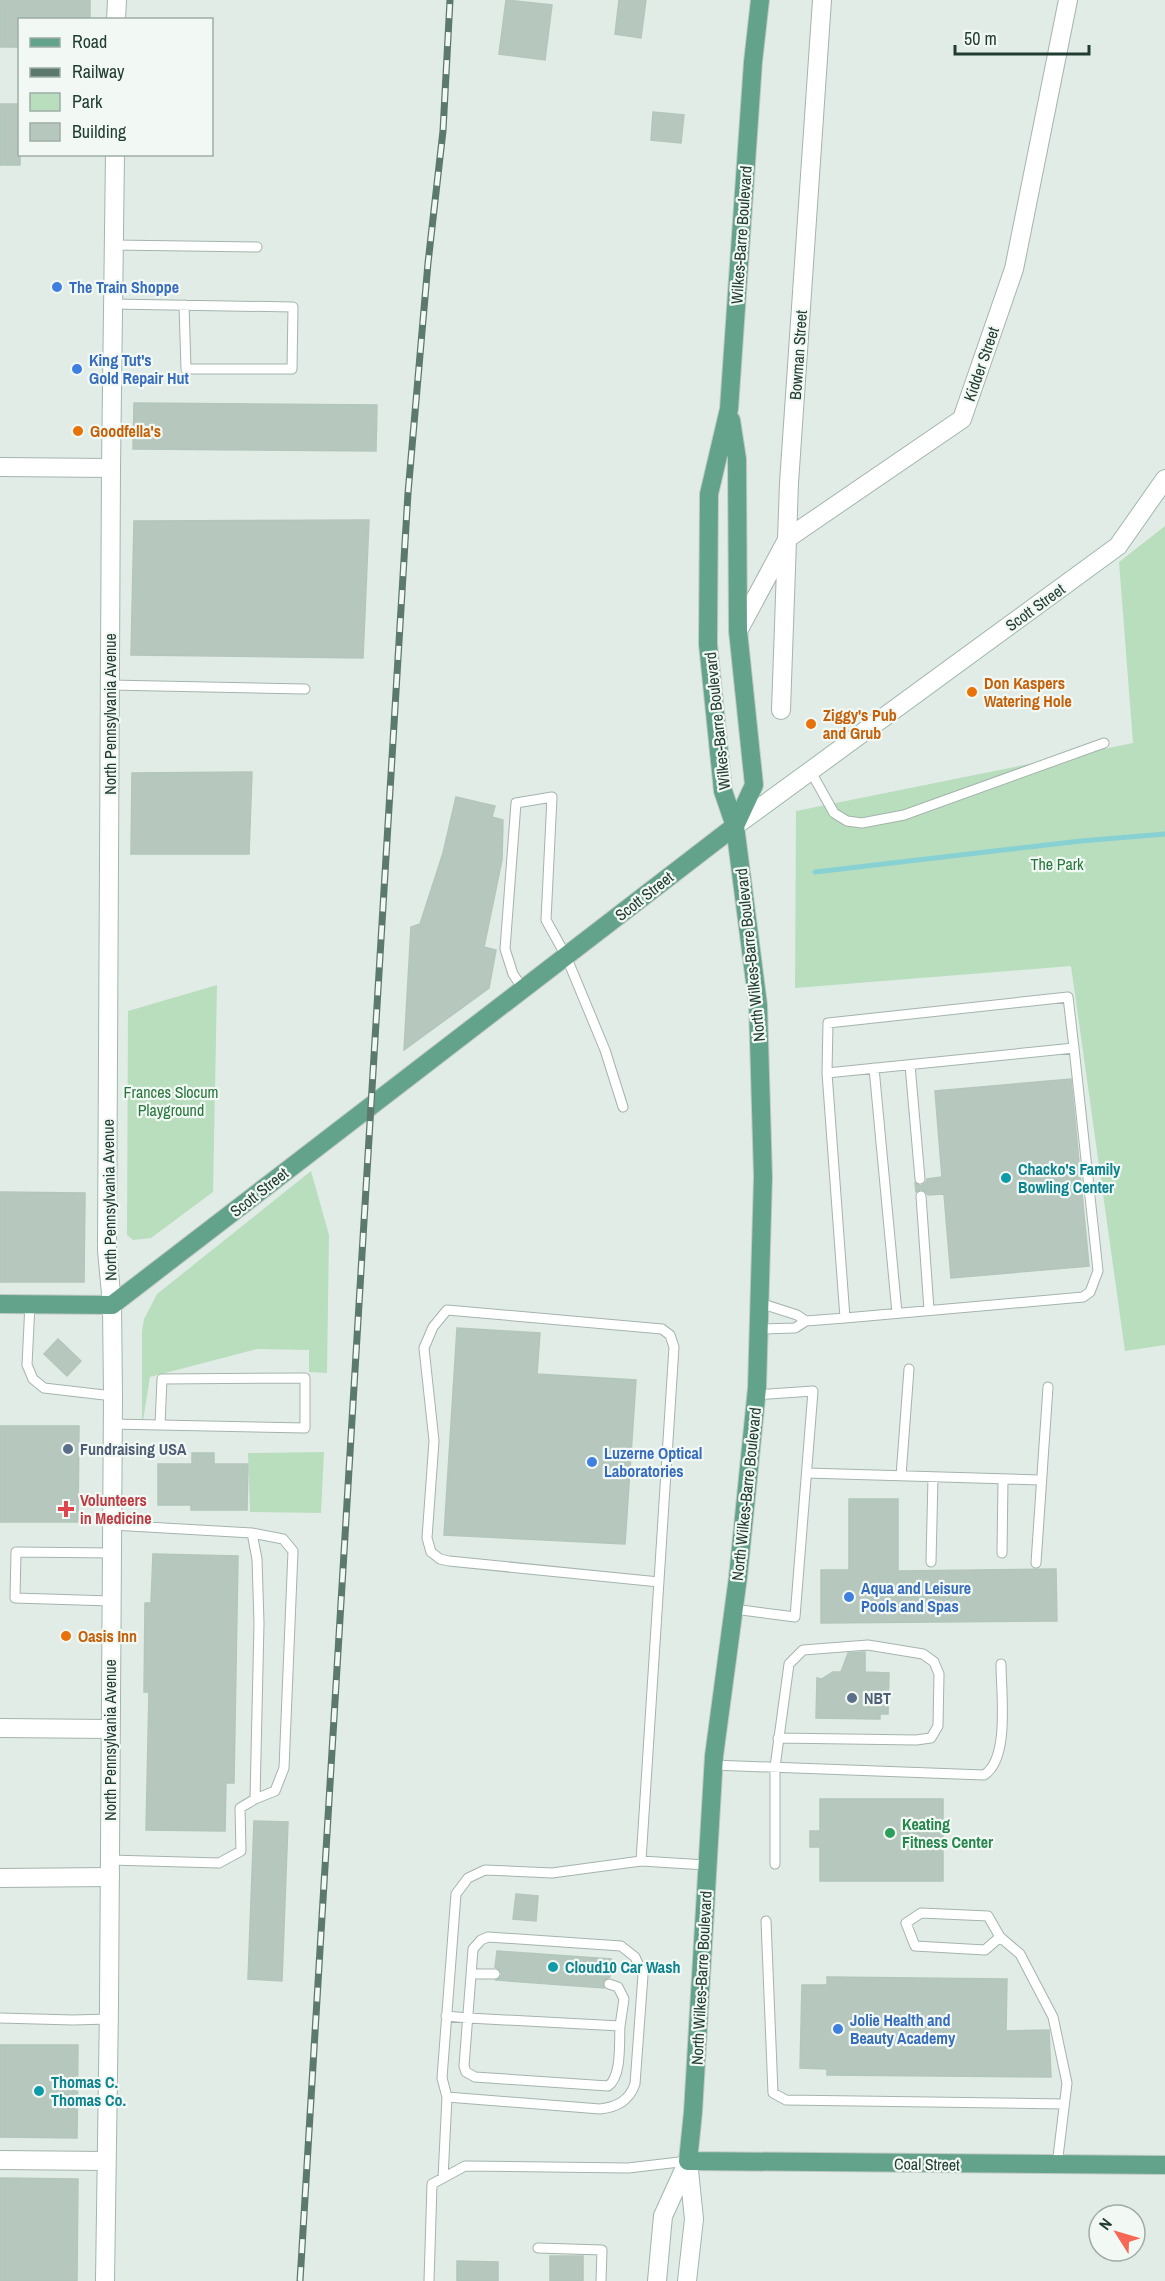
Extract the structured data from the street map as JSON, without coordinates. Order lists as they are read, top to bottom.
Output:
{
  "streets": {
    "main road": [
      "Wilkes-Barre Boulevard",
      "Scott Street",
      "North Wilkes-Barre Boulevard",
      "Coal Street"
    ],
    "street": ["Bowman Street", "Kidder Street", "North Pennsylvania Avenue"]
  },
  "crossings": [
    ["Wilkes-Barre Boulevard", "Kidder Street"],
    ["Wilkes-Barre Boulevard", "Scott Street"],
    ["Wilkes-Barre Boulevard", "North Wilkes-Barre Boulevard"],
    ["Bowman Street", "Kidder Street"],
    ["Scott Street", "North Pennsylvania Avenue"],
    ["Scott Street", "North Wilkes-Barre Boulevard"],
    ["North Wilkes-Barre Boulevard", "Coal Street"]
  ],
  "parks": ["The Park", "Frances Slocum Playground"],
  "places": {
    "other": [
      "The Train Shoppe",
      "King Tut's Gold Repair Hut",
      "Goodfella's",
      "Don Kaspers Watering Hole",
      "Ziggy's Pub and Grub",
      "Chacko's Family Bowling Center",
      "Fundraising USA",
      "Luzerne Optical Laboratories",
      "Aqua and Leisure Pools and Spas",
      "Oasis Inn",
      "NBT",
      "Keating Fitness Center",
      "Cloud10 Car Wash",
      "Jolie Health and Beauty Academy",
      "Thomas C. Thomas Co."
    ],
    "health": ["Volunteers in Medicine"]
  },
  "legend": [
    "Road",
    "Railway",
    "Park",
    "Building"
  ],
  "scale_bar": "50 m",
  "north": "top left"
}
